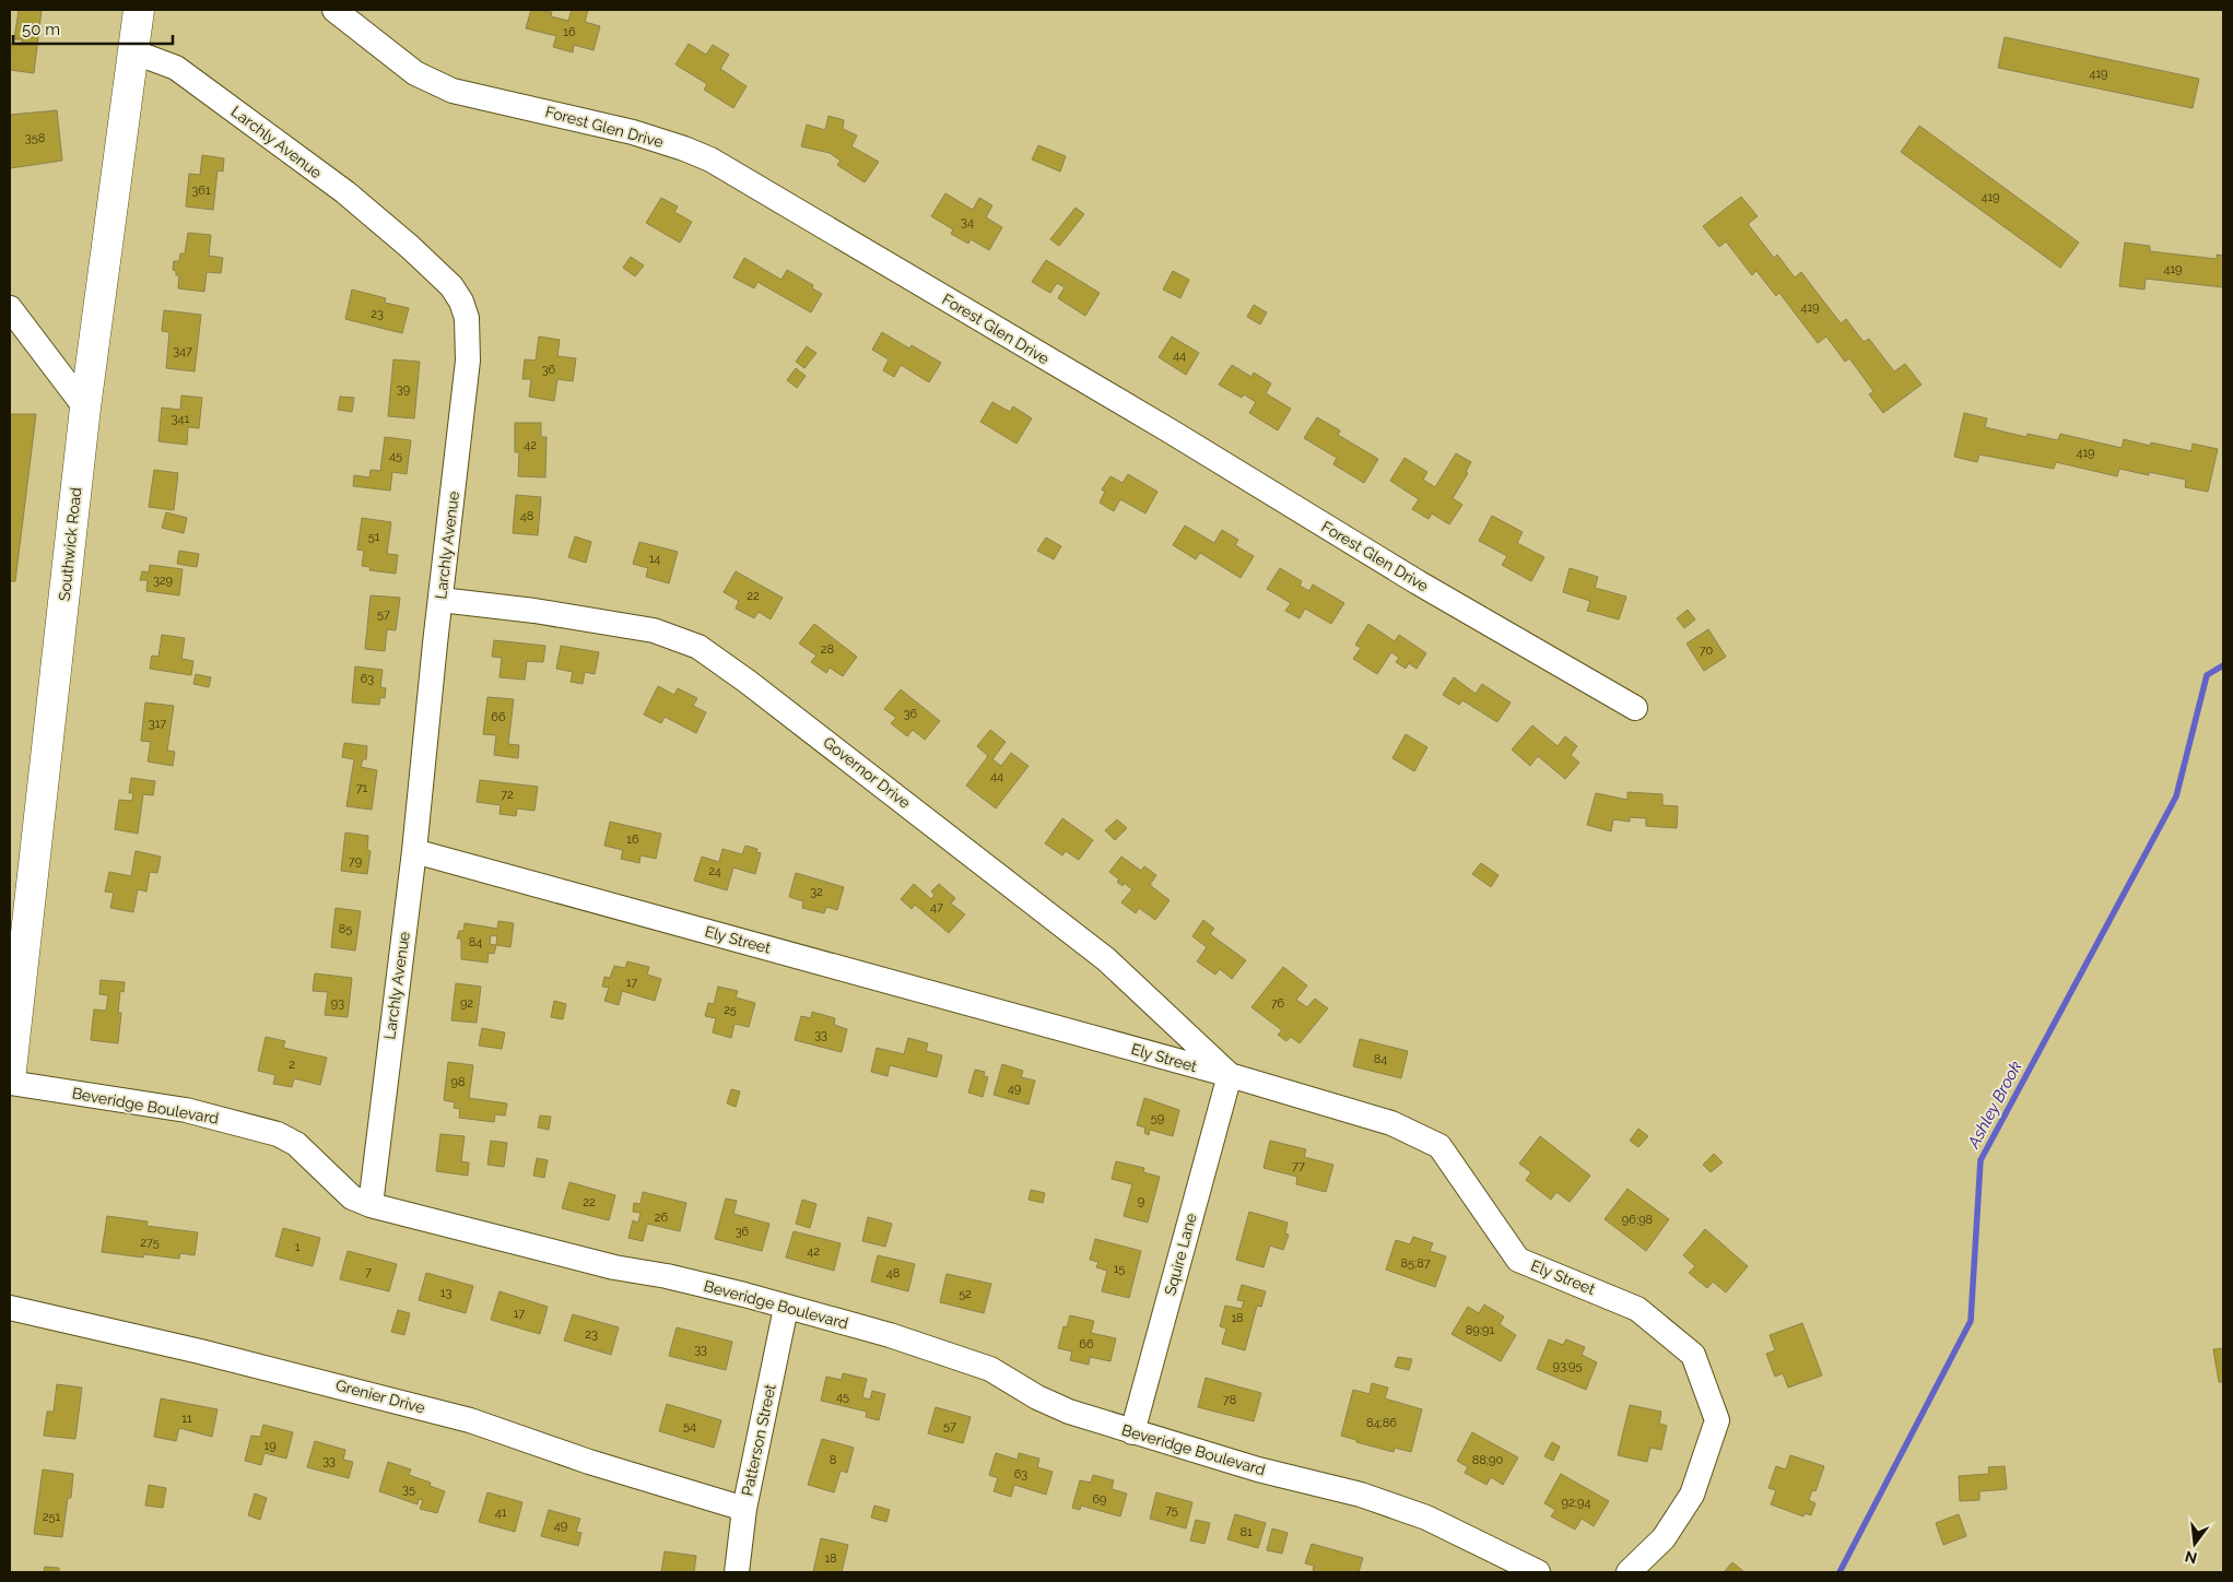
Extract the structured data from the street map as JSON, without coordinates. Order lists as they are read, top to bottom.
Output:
{
  "streets": {
    "highway": ["Southwick Road"],
    "street": [
      "Forest Glen Drive",
      "Larchly Avenue",
      "Governor Drive",
      "Ely Street",
      "Beveridge Boulevard",
      "Squire Lane",
      "Grenier Drive",
      "Patterson Street"
    ]
  },
  "crossings": [
    ["Larchly Avenue", "Southwick Road"],
    ["Larchly Avenue", "Governor Drive"],
    ["Larchly Avenue", "Ely Street"],
    ["Larchly Avenue", "Beveridge Boulevard"],
    ["Southwick Road", "Beveridge Boulevard"],
    ["Governor Drive", "Ely Street"],
    ["Governor Drive", "Squire Lane"],
    ["Ely Street", "Squire Lane"],
    ["Beveridge Boulevard", "Squire Lane"],
    ["Beveridge Boulevard", "Patterson Street"],
    ["Grenier Drive", "Patterson Street"]
  ],
  "water": ["Ashley Brook"],
  "house_numbers": [
    "16",
    "419",
    "358",
    "361",
    "419",
    "34",
    "419",
    "419",
    "23",
    "347",
    "44",
    "36",
    "39",
    "341",
    "42",
    "419",
    "45",
    "48",
    "51",
    "14",
    "329",
    "22",
    "57",
    "28",
    "70",
    "63",
    "36",
    "66",
    "317",
    "44",
    "71",
    "72",
    "16",
    "79",
    "24",
    "32",
    "47",
    "85",
    "84",
    "17",
    "93",
    "92",
    "76",
    "25",
    "33",
    "84",
    "2",
    "98",
    "49",
    "59",
    "77",
    "9",
    "22",
    "26",
    "96;98",
    "36",
    "275",
    "1",
    "42",
    "85;87",
    "15",
    "7",
    "48",
    "13",
    "52",
    "17",
    "18",
    "89;91",
    "23",
    "66",
    "33",
    "93;95",
    "45",
    "78",
    "11",
    "84;86",
    "54",
    "57",
    "19",
    "8",
    "88;90",
    "33",
    "63",
    "35",
    "69",
    "92;94",
    "75",
    "41",
    "251",
    "49",
    "81",
    "18"
  ],
  "scale_bar": "50 m",
  "north": "bottom"
}
